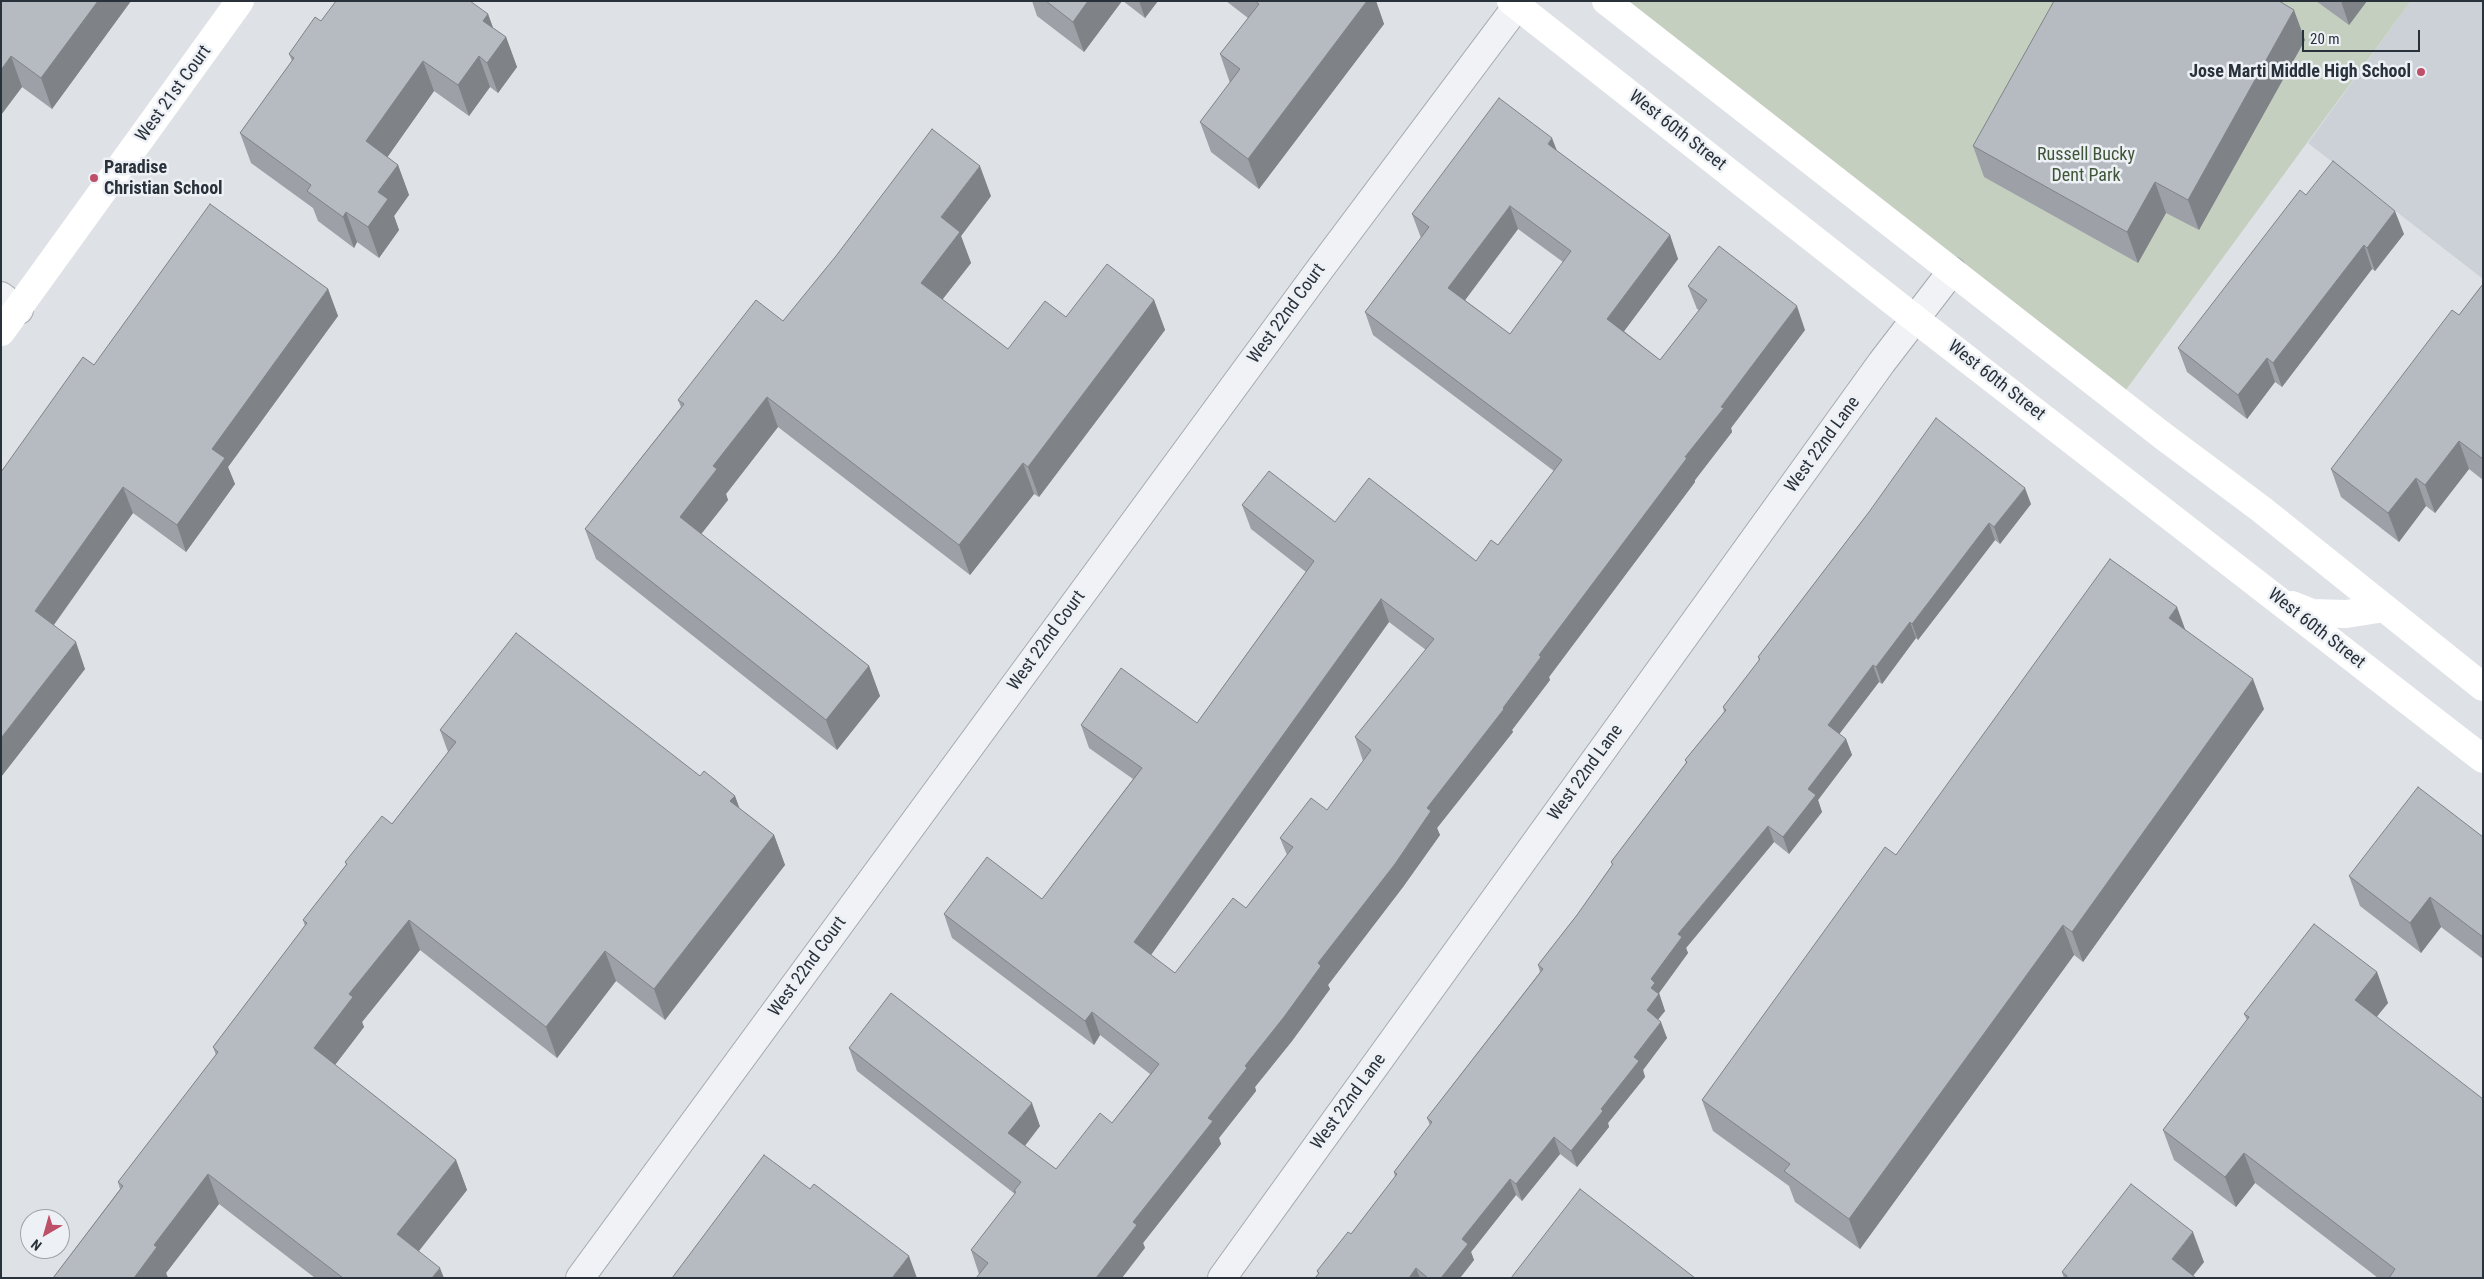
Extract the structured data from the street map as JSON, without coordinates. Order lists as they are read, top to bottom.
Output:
{
  "streets": {
    "street": [
      "West 21st Court",
      "West 60th Street",
      "West 22nd Court",
      "West 22nd Lane"
    ]
  },
  "crossings": [
    ["West 60th Street", "West 22nd Court"],
    ["West 60th Street", "West 22nd Lane"]
  ],
  "parks": ["Russell Bucky Dent Park"],
  "places": ["Jose Marti Middle High School", "Paradise Christian School"],
  "scale_bar": "20 m",
  "north": "bottom left"
}
